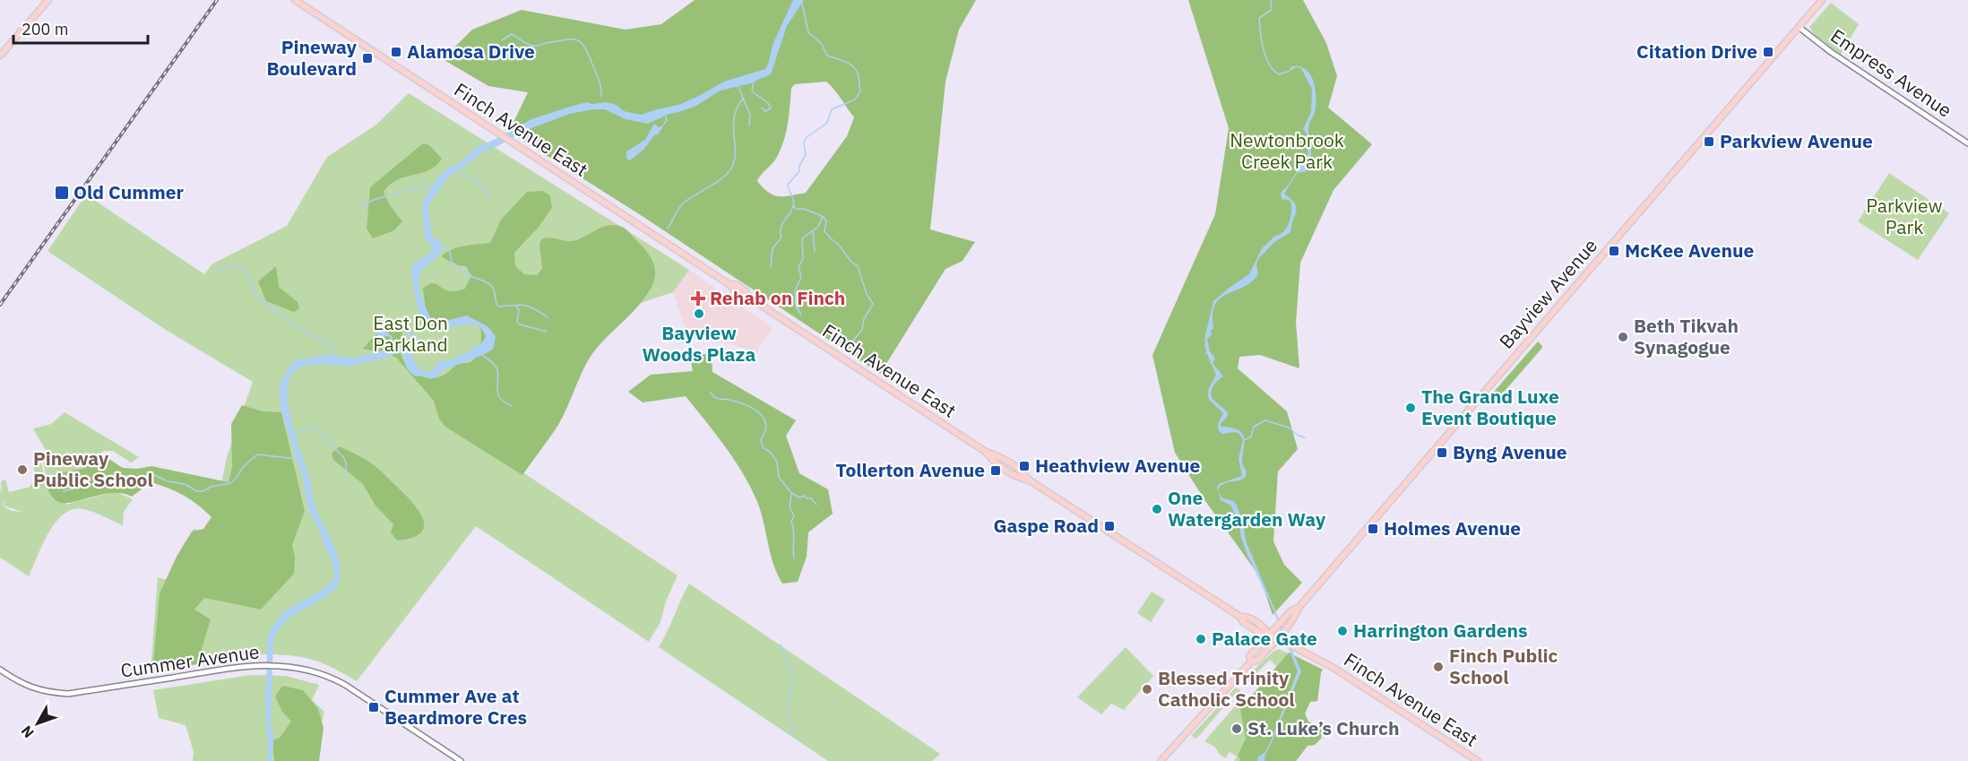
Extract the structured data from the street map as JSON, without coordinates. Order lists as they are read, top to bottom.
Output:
{
  "streets": {
    "main road": ["Finch Avenue East", "Bayview Avenue"],
    "street": ["Empress Avenue", "Cummer Avenue"]
  },
  "crossings": [
    ["Empress Avenue", "Bayview Avenue"],
    ["Finch Avenue East", "Bayview Avenue"]
  ],
  "parks": ["Newtonbrook Creek Park", "Parkview Park", "East Don Parkland"],
  "places": {
    "transit": [
      "Alamosa Drive",
      "Citation Drive",
      "Pineway Boulevard",
      "Parkview Avenue",
      "Old Cummer",
      "McKee Avenue",
      "Byng Avenue",
      "Heathview Avenue",
      "Tollerton Avenue",
      "Gaspe Road",
      "Holmes Avenue",
      "Cummer Ave at Beardmore Cres"
    ],
    "health": ["Rehab on Finch"],
    "other": [
      "Bayview Woods Plaza",
      "Beth Tikvah Synagogue",
      "The Grand Luxe Event Boutique",
      "Pineway Public School",
      "One Watergarden Way",
      "Harrington Gardens",
      "Palace Gate",
      "Finch Public School",
      "Blessed Trinity Catholic School",
      "St. Luke’s Church"
    ]
  },
  "scale_bar": "200 m",
  "north": "bottom left"
}
